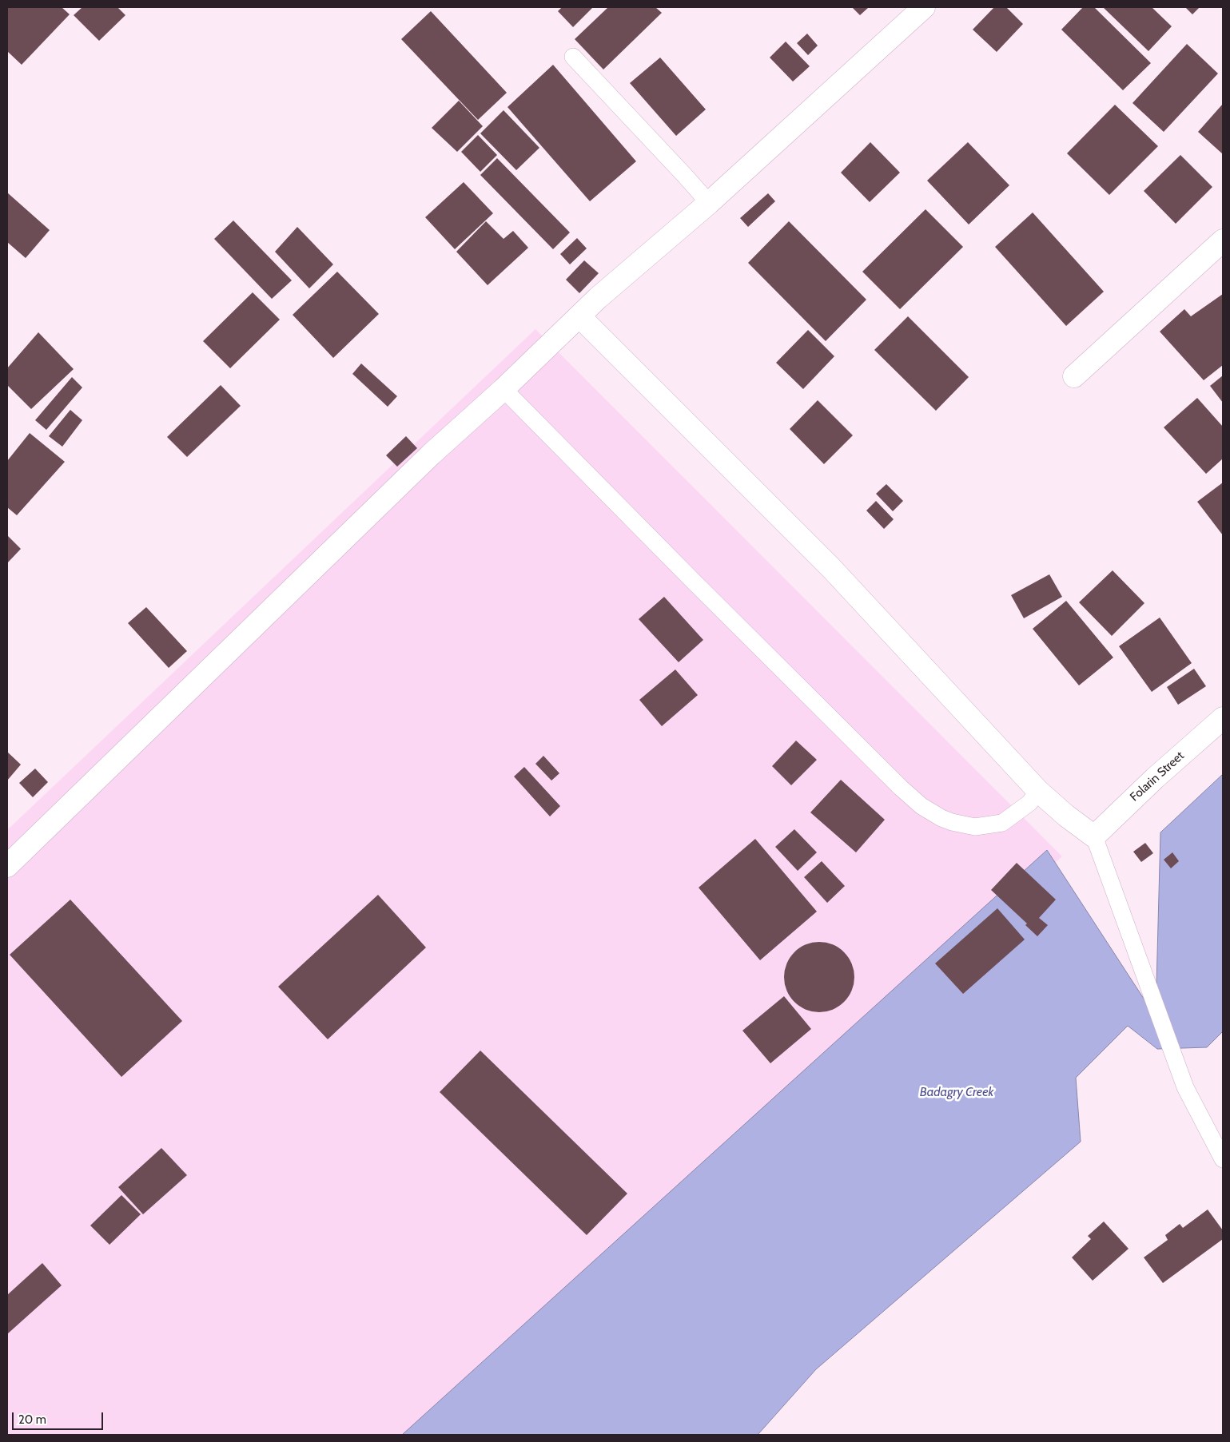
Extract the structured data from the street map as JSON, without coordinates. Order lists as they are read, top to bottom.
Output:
{
  "streets": {
    "street": ["Folarin Street"]
  },
  "water": ["Badagry Creek"],
  "scale_bar": "20 m"
}
